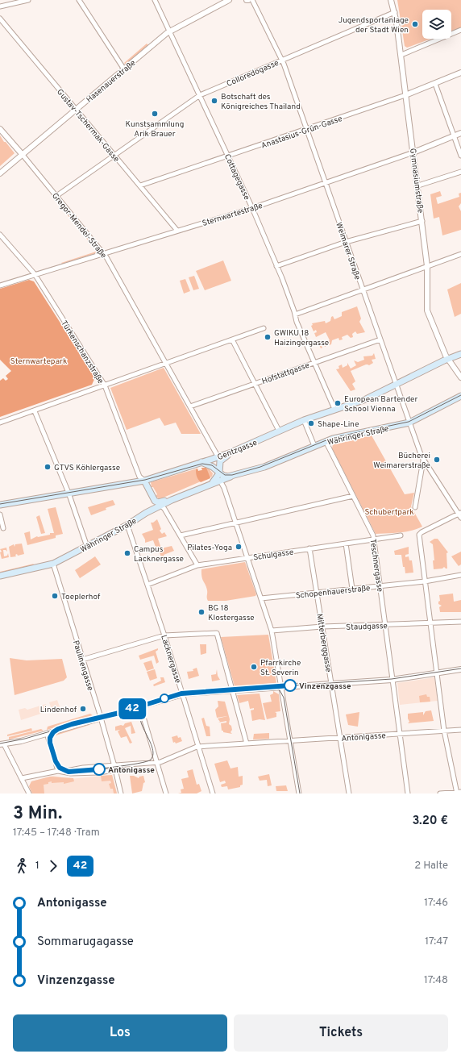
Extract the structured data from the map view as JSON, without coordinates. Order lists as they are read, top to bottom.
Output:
{
  "streets": {
    "main road": ["Währinger Straße", "Gentzgasse"],
    "street": [
      "Colloredogasse",
      "Hasenauerstraße",
      "Gustav-Tschermak-Gasse",
      "Anastasius-Grün-Gasse",
      "Cottagegasse",
      "Gymnasiumstraße",
      "Sternwartestraße",
      "Gregor-Mendel-Straße",
      "Weimarer Straße",
      "Türkenschanzstraße",
      "Hofstattgasse",
      "Schulgasse",
      "Teschnergasse",
      "Schopenhauerstraße",
      "Staudgasse",
      "Mitterberggasse",
      "Lacknergasse",
      "Paulinengasse",
      "Antonigasse"
    ]
  },
  "crossings": [
    ["Colloredogasse", "Gustav-Tschermak-Gasse"],
    ["Colloredogasse", "Cottagegasse"],
    ["Colloredogasse", "Gymnasiumstraße"],
    ["Colloredogasse", "Gregor-Mendel-Straße"],
    ["Colloredogasse", "Weimarer Straße"],
    ["Hasenauerstraße", "Gustav-Tschermak-Gasse"],
    ["Hasenauerstraße", "Cottagegasse"],
    ["Hasenauerstraße", "Gregor-Mendel-Straße"],
    ["Gustav-Tschermak-Gasse", "Anastasius-Grün-Gasse"],
    ["Gustav-Tschermak-Gasse", "Sternwartestraße"],
    ["Anastasius-Grün-Gasse", "Cottagegasse"],
    ["Anastasius-Grün-Gasse", "Gymnasiumstraße"],
    ["Anastasius-Grün-Gasse", "Weimarer Straße"],
    ["Cottagegasse", "Sternwartestraße"],
    ["Cottagegasse", "Hofstattgasse"],
    ["Cottagegasse", "Gentzgasse"],
    ["Gymnasiumstraße", "Sternwartestraße"],
    ["Gymnasiumstraße", "Gentzgasse"],
    ["Sternwartestraße", "Gregor-Mendel-Straße"],
    ["Sternwartestraße", "Weimarer Straße"],
    ["Sternwartestraße", "Türkenschanzstraße"],
    ["Gregor-Mendel-Straße", "Hofstattgasse"],
    ["Gregor-Mendel-Straße", "Gentzgasse"],
    ["Weimarer Straße", "Hofstattgasse"],
    ["Weimarer Straße", "Währinger Straße"],
    ["Weimarer Straße", "Gentzgasse"],
    ["Türkenschanzstraße", "Gentzgasse"],
    ["Währinger Straße", "Teschnergasse"],
    ["Währinger Straße", "Lacknergasse"],
    ["Währinger Straße", "Paulinengasse"],
    ["Schulgasse", "Teschnergasse"],
    ["Schulgasse", "Mitterberggasse"],
    ["Schulgasse", "Lacknergasse"],
    ["Teschnergasse", "Schopenhauerstraße"],
    ["Teschnergasse", "Staudgasse"],
    ["Teschnergasse", "Antonigasse"],
    ["Schopenhauerstraße", "Mitterberggasse"],
    ["Staudgasse", "Mitterberggasse"],
    ["Mitterberggasse", "Antonigasse"],
    ["Lacknergasse", "Antonigasse"],
    ["Paulinengasse", "Antonigasse"]
  ],
  "parks": ["Sternwartepark", "Schubertpark"],
  "places": [
    "Jugendsportanlage der Stadt Wien",
    "Botschaft des Königreiches Thailand",
    "Kunstsammlung Arik Brauer",
    "GWIKU 18 Haizingergasse",
    "European Bartender School Vienna",
    "Shape-Line",
    "Bücherei Weimarerstraße",
    "GTVS Köhlergasse",
    "Pilates-Yoga",
    "Campus Lacknergasse",
    "Toeplerhof",
    "BG 18 Klostergasse",
    "Pfarrkirche St. Severin",
    "Vinzenzgasse",
    "Lindenhof",
    "Antonigasse"
  ],
  "lines": ["tram line 42"],
  "page": {
    "on_map": "42",
    "heading": ["3 Min.", "17:45 – 17:48 · Tram", "3.20 €"],
    "legs": ["1", "42", "2 Halte"],
    "list": [
      {
        "name": "Antonigasse",
        "value": "17:46"
      },
      {
        "name": "Sommarugagasse",
        "value": "17:47"
      },
      {
        "name": "Vinzenzgasse",
        "value": "17:48"
      }
    ],
    "buttons": ["Los", "Tickets"]
  }
}
